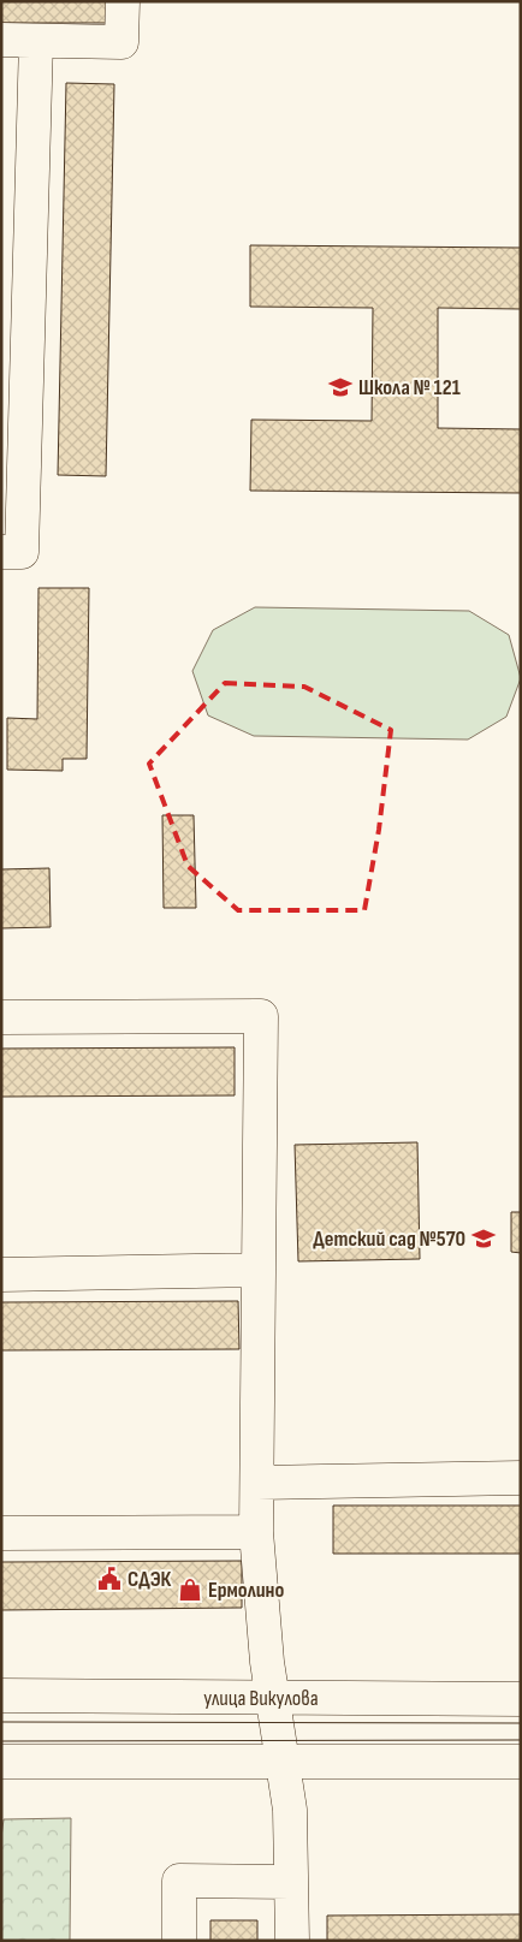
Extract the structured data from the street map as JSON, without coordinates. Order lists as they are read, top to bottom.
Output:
{
  "streets": {
    "street": ["улица Викулова"]
  },
  "places": {
    "school or university": ["Школа № 121", "Детский сад №570"],
    "public building": ["СДЭК"],
    "shop": ["Ермолино"]
  }
}
